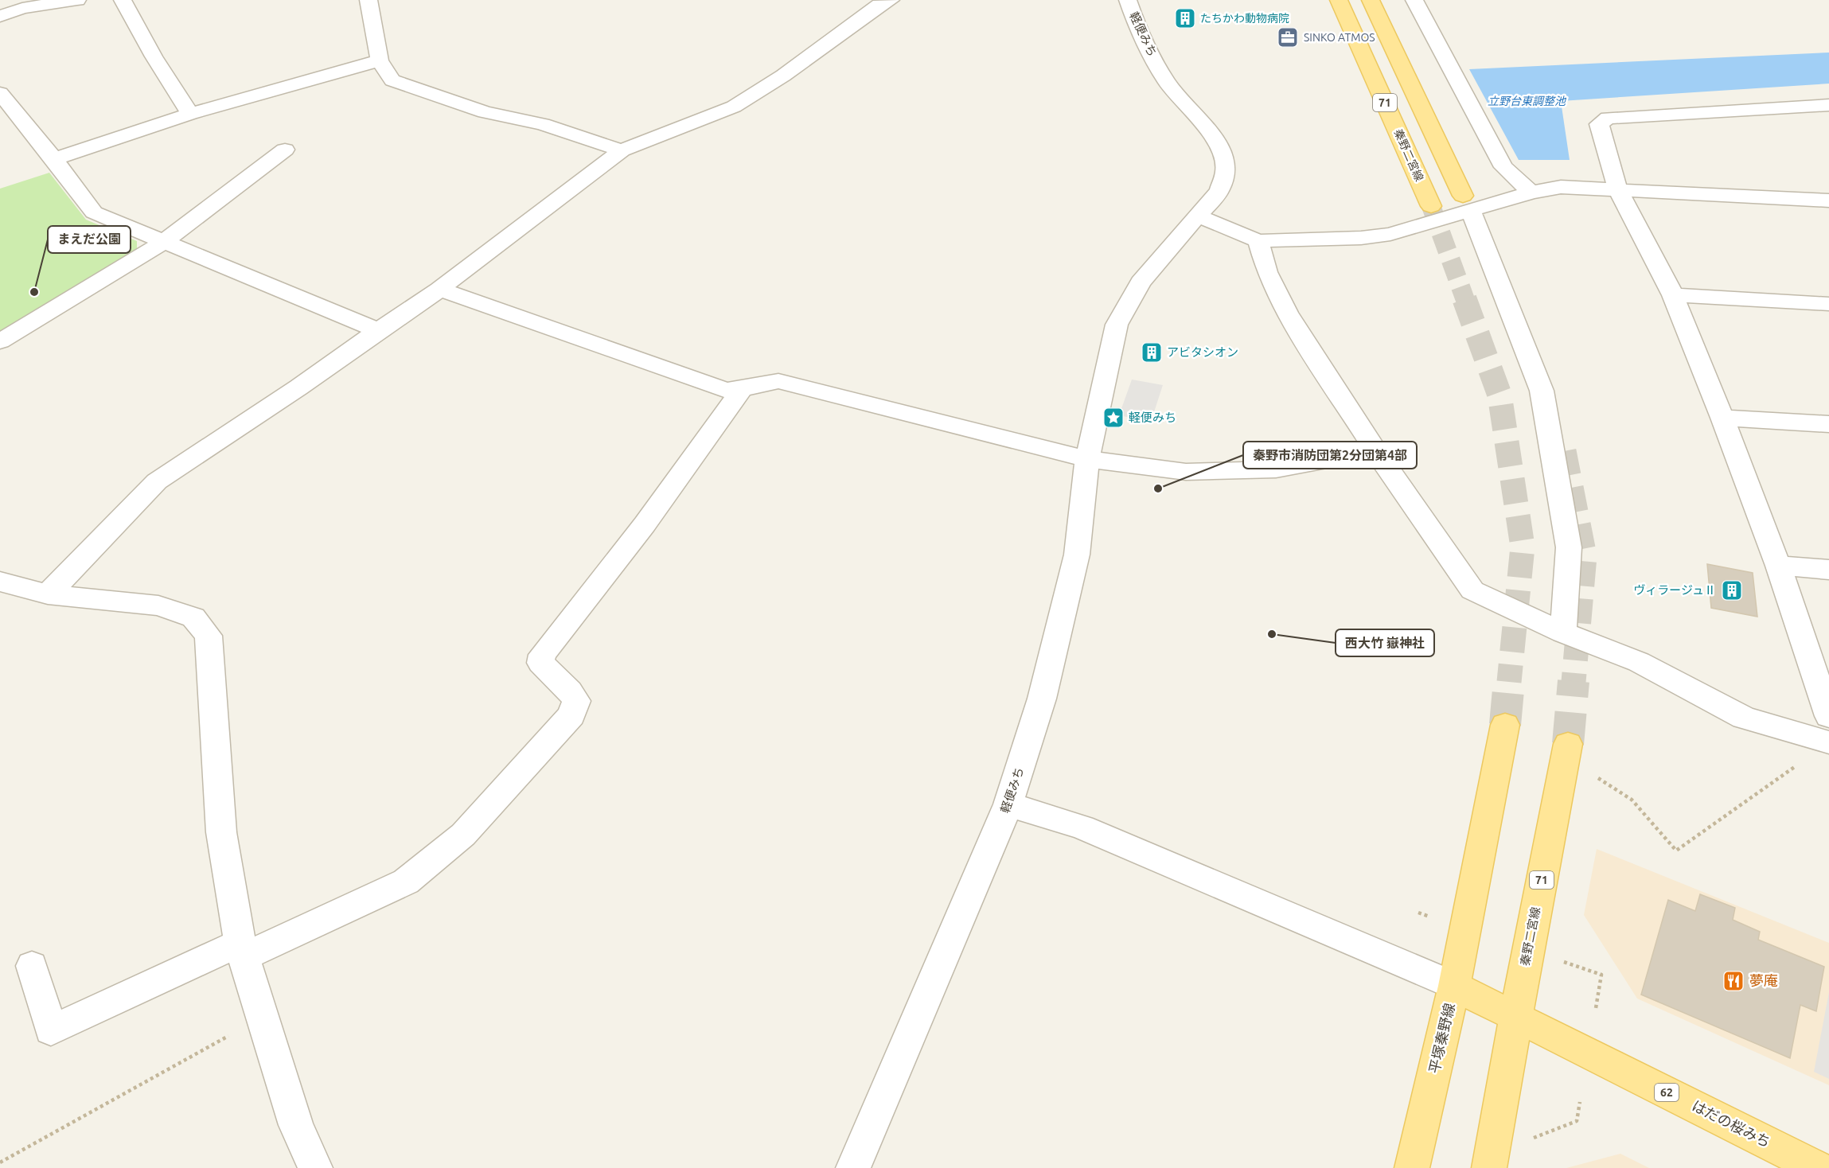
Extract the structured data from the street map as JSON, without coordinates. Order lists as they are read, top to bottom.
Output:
{
  "streets": {
    "main road": [
      "71",
      "秦野二宮線",
      "平塚秦野線",
      "62",
      "はだの桜みち"
    ],
    "street": ["軽便みち"]
  },
  "crossings": [
    ["秦野二宮線", "平塚秦野線"],
    ["秦野二宮線", "はだの桜みち"],
    ["平塚秦野線", "はだの桜みち"]
  ],
  "water": ["立野台東調整池"],
  "places": {
    "building": ["たちかわ動物病院", "アビタシオン", "ヴィラージュⅡ"],
    "office": ["SINKO ATMOS"],
    "other": ["まえだ公園", "秦野市消防団第2分団第4部", "西大竹 嶽神社"],
    "place": ["軽便みち"],
    "restaurant": ["夢庵"]
  }
}
